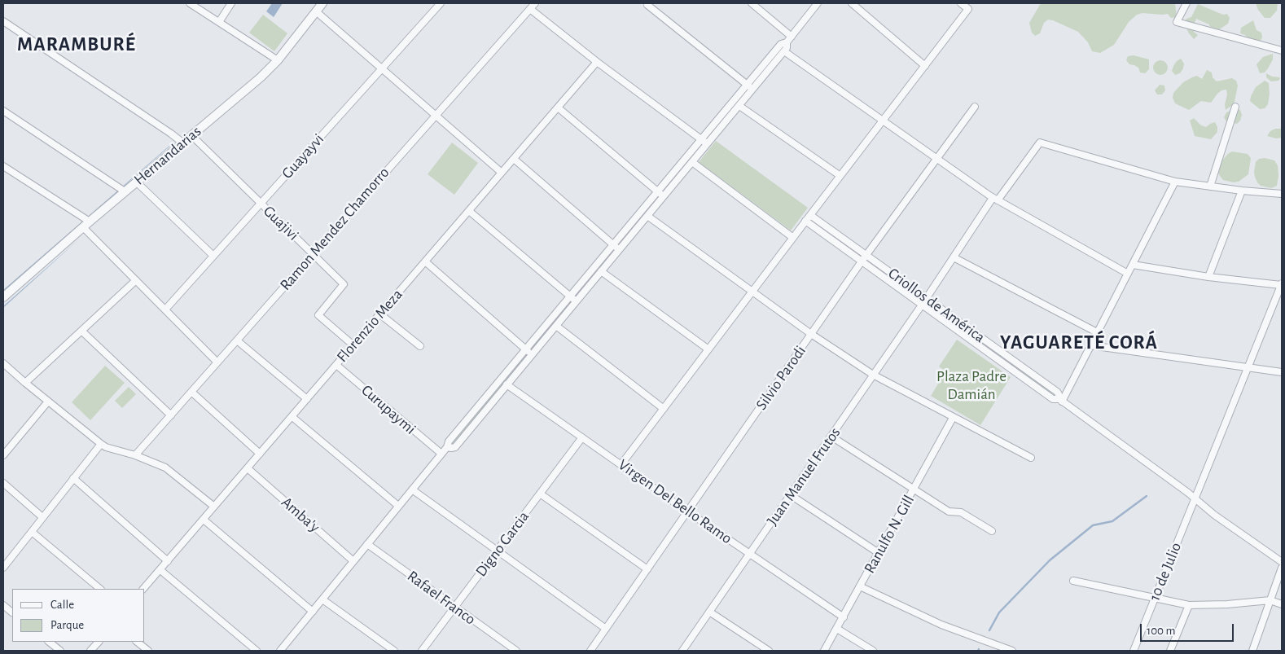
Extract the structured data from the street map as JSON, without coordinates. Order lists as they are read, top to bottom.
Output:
{
  "streets": {
    "street": [
      "Hernandarias",
      "Guayayvi",
      "Guajivi",
      "Ramon Mendez Chamorro",
      "Criollos de América",
      "Florenzio Meza",
      "Silvio Parodi",
      "Curupaymi",
      "Juan Manuel Frutos",
      "Virgen Del Bello Ramo",
      "Amba'y",
      "Ranulfo N. Gill",
      "Digno Garcia",
      "10 de Julio",
      "Rafael Franco"
    ]
  },
  "crossings": [
    ["Hernandarias", "Guajivi"],
    ["Guayayvi", "Guajivi"],
    ["Guajivi", "Ramon Mendez Chamorro"],
    ["Guajivi", "Florenzio Meza"],
    ["Criollos de América", "Silvio Parodi"],
    ["Criollos de América", "Juan Manuel Frutos"],
    ["Florenzio Meza", "Curupaymi"],
    ["Florenzio Meza", "Amba'y"],
    ["Silvio Parodi", "Virgen Del Bello Ramo"],
    ["Juan Manuel Frutos", "Virgen Del Bello Ramo"],
    ["Virgen Del Bello Ramo", "Ranulfo N. Gill"],
    ["Virgen Del Bello Ramo", "Digno Garcia"],
    ["Digno Garcia", "Rafael Franco"]
  ],
  "districts": ["MARAMBURÉ", "YAGUARETÉ CORÁ"],
  "parks": ["Plaza Padre Damián"],
  "legend": ["Calle", "Parque"],
  "scale_bar": "100 m"
}
